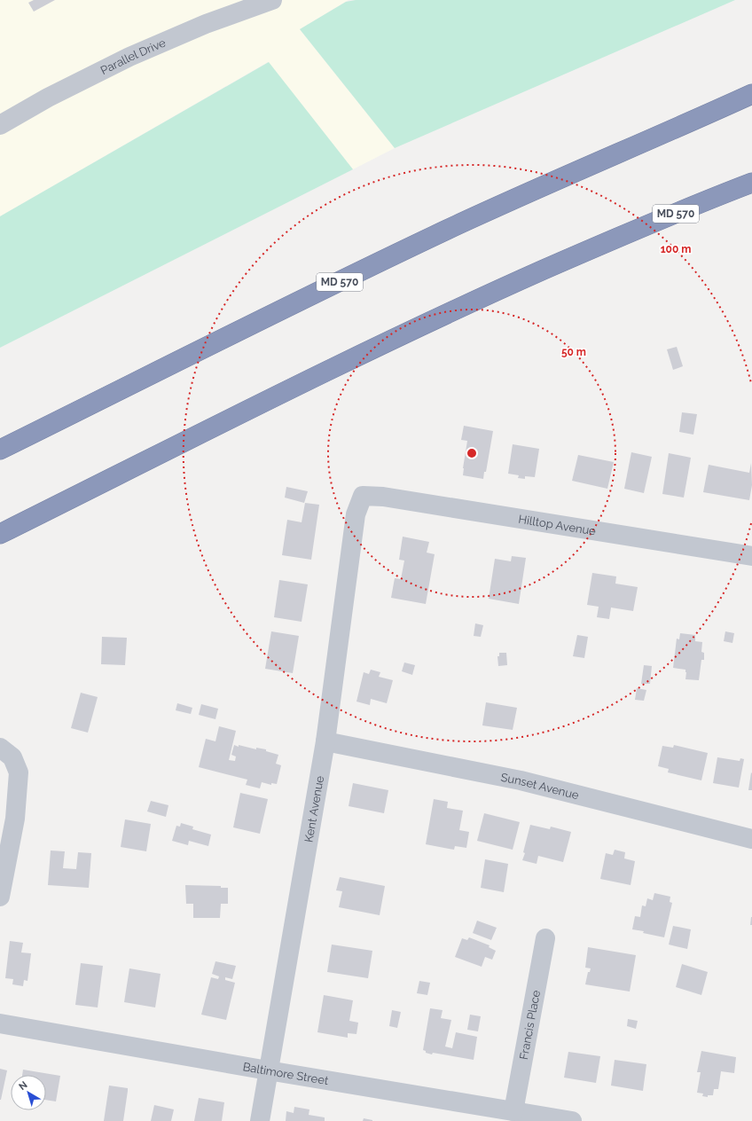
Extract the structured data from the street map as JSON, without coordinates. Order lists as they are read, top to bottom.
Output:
{
  "streets": {
    "highway": ["MD 570"],
    "street": [
      "Parallel Drive",
      "Hilltop Avenue",
      "Sunset Avenue",
      "Kent Avenue",
      "Francis Place",
      "Baltimore Street"
    ]
  },
  "crossings": [
    ["Hilltop Avenue", "Kent Avenue"],
    ["Sunset Avenue", "Kent Avenue"],
    ["Kent Avenue", "Baltimore Street"],
    ["Francis Place", "Baltimore Street"]
  ],
  "north": "top left",
  "rings": ["100 m", "50 m"]
}
